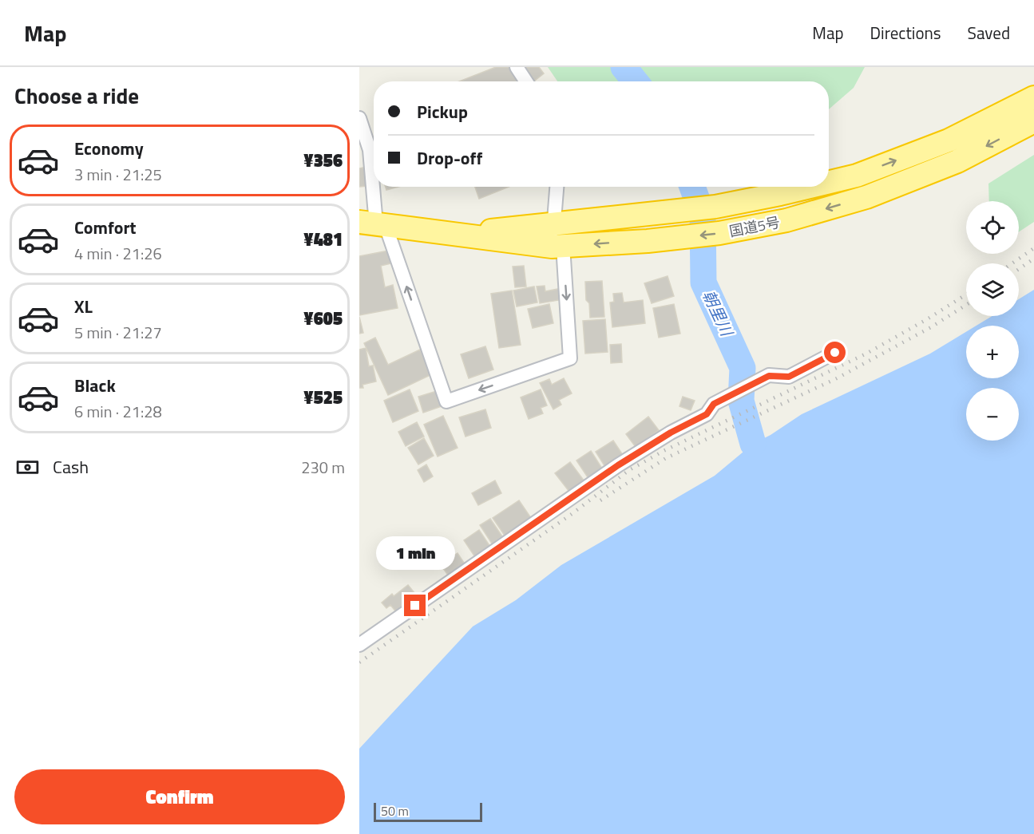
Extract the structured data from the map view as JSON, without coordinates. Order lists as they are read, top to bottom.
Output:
{
  "streets": {
    "highway": ["国道5号"]
  },
  "water": ["朝里川"],
  "scale_bar": "50 m",
  "page": {
    "header": "Map",
    "nav": ["Map", "Directions", "Saved"],
    "heading": "Choose a ride",
    "banner": ["Pickup", "Drop-off"],
    "list": [
      {
        "name": "Economy",
        "note": "3 min · 21:25",
        "value": "¥356"
      },
      {
        "name": "Comfort",
        "note": "4 min · 21:26",
        "value": "¥481"
      },
      {
        "name": "XL",
        "note": "5 min · 21:27",
        "value": "¥605"
      },
      {
        "name": "Black",
        "note": "6 min · 21:28",
        "value": "¥525"
      }
    ],
    "map_buttons": ["+", "−"],
    "pay": ["Cash", "230 m"],
    "bubble": "1 min",
    "buttons": "Confirm",
    "scale": "50 m"
  }
}
